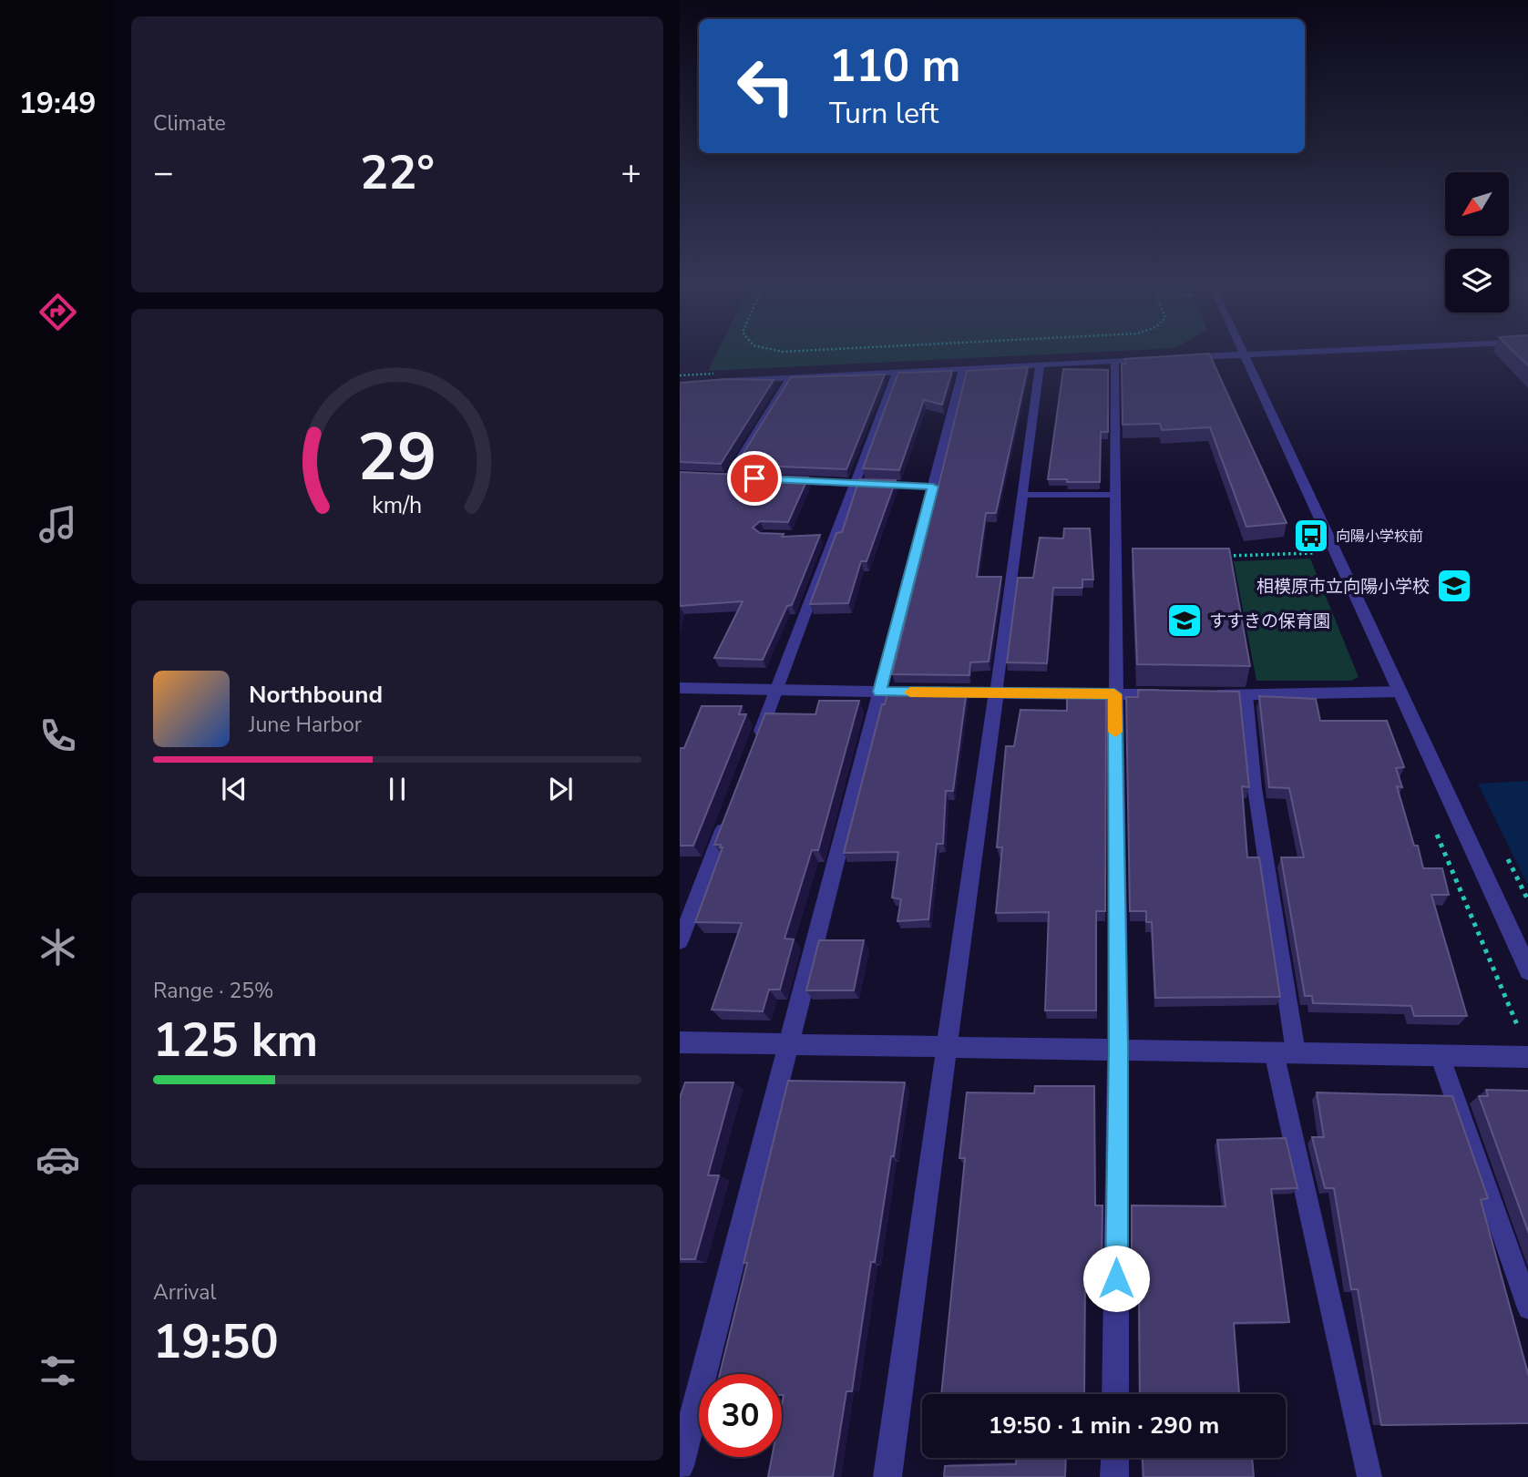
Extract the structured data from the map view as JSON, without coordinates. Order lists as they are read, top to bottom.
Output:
{
  "places": {
    "bus stop": ["向陽小学校前"],
    "school or university": ["相模原市立向陽小学校", "すすきの保育園"]
  },
  "north": "bottom left",
  "page": {
    "tabs": "19:49",
    "tile": [
      "Climate",
      ["Range · 25%", "125 km"],
      ["Arrival", "19:50"]
    ],
    "turn": ["110 m", "Turn left"],
    "heat": ["−", "22°", "+"],
    "song": ["Northbound", "June Harbor"],
    "limit": "30",
    "trip": "19:50 · 1 min · 290 m",
    "gauge": ["29", "km/h"]
  }
}
